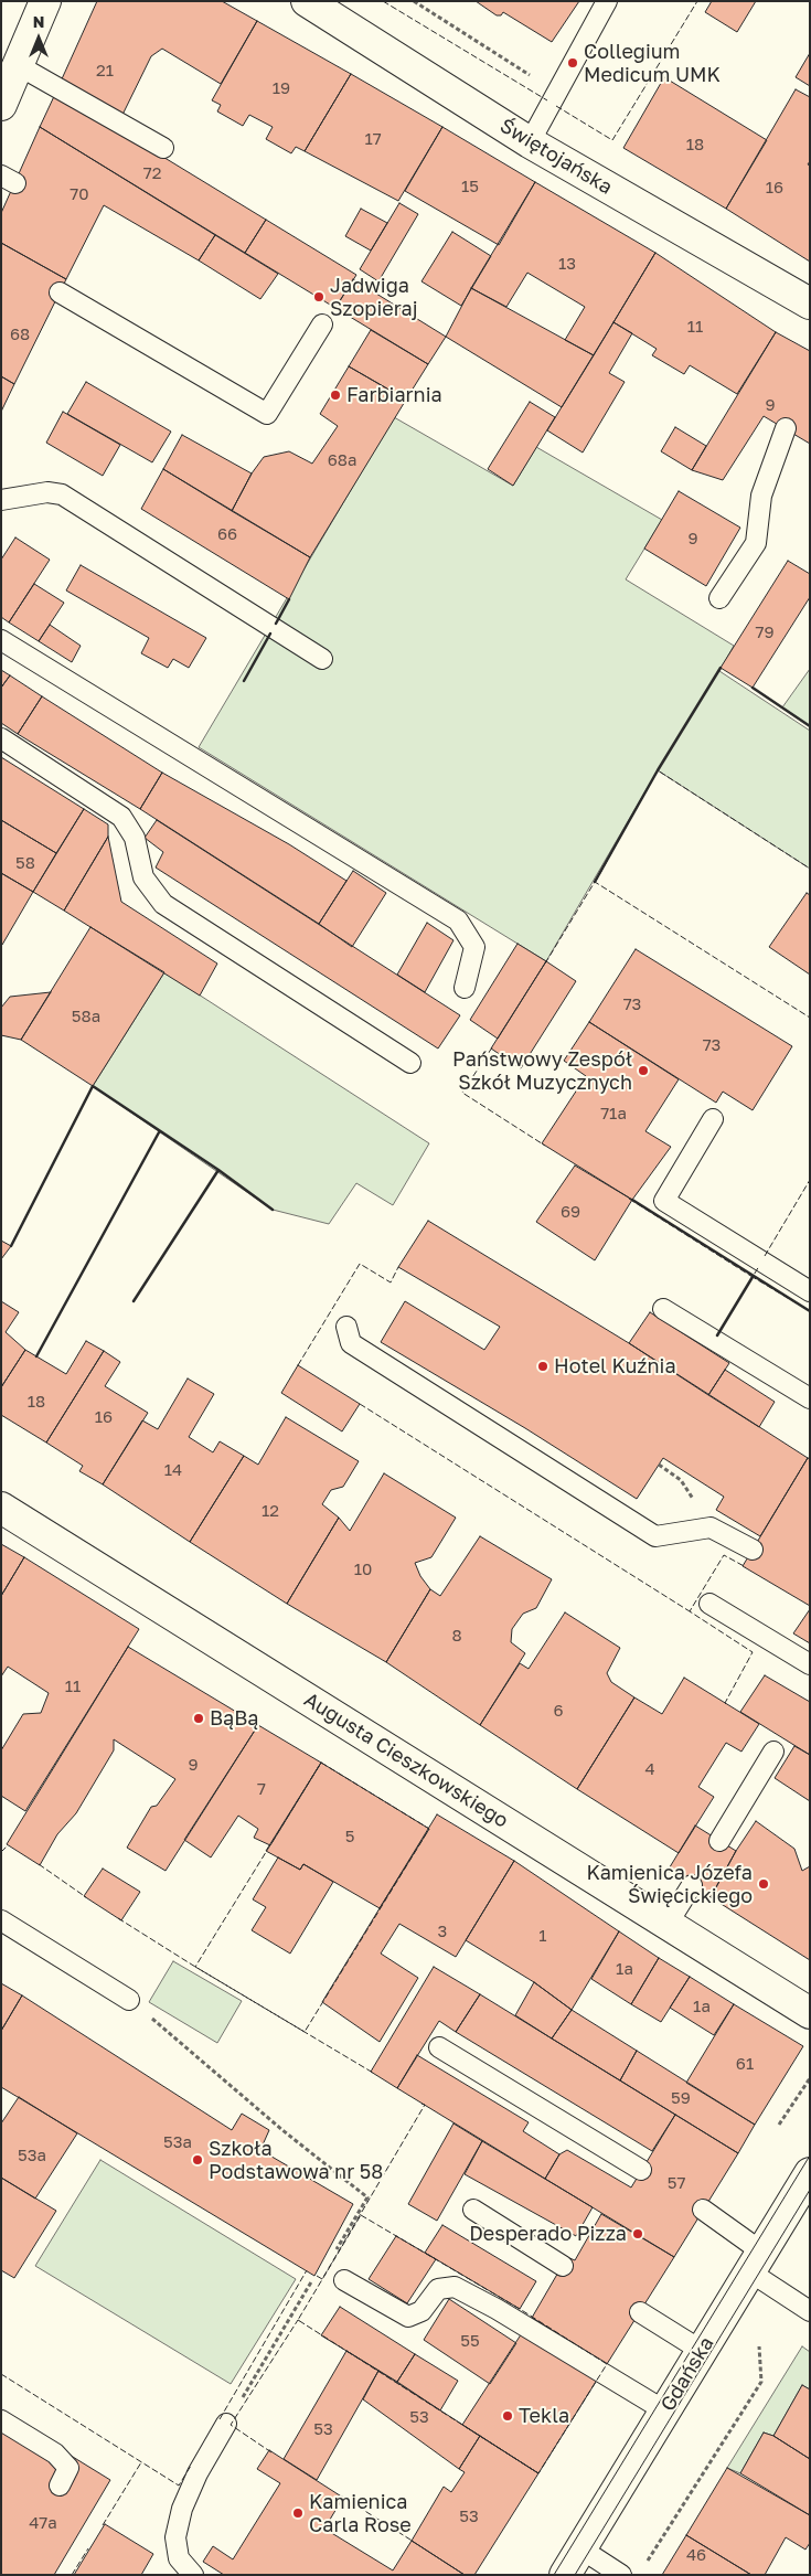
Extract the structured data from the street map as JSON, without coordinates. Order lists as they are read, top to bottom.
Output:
{
  "streets": {
    "street": ["Świętojańska", "Augusta Cieszkowskiego", "Gdańska"]
  },
  "places": [
    "Collegium Medicum UMK",
    "Jadwiga Szopieraj",
    "Farbiarnia",
    "Państwowy Zespół Szkół Muzycznych",
    "Hotel Kuźnia",
    "BąBą",
    "Kamienica Józefa Święcickiego",
    "Szkoła Podstawowa nr 58",
    "Desperado Pizza",
    "Tekla",
    "Kamienica Carla Rose"
  ],
  "house_numbers": [
    "21",
    "19",
    "17",
    "18",
    "72",
    "15",
    "16",
    "70",
    "13",
    "11",
    "68",
    "9",
    "68a",
    "66",
    "9",
    "79",
    "58",
    "73",
    "58a",
    "73",
    "71a",
    "69",
    "18",
    "16",
    "14",
    "12",
    "10",
    "8",
    "11",
    "6",
    "9",
    "4",
    "7",
    "5",
    "3",
    "1",
    "1a",
    "1a",
    "61",
    "59",
    "53a",
    "53a",
    "57",
    "55",
    "53",
    "53",
    "53",
    "47a",
    "46"
  ],
  "north": "top"
}
